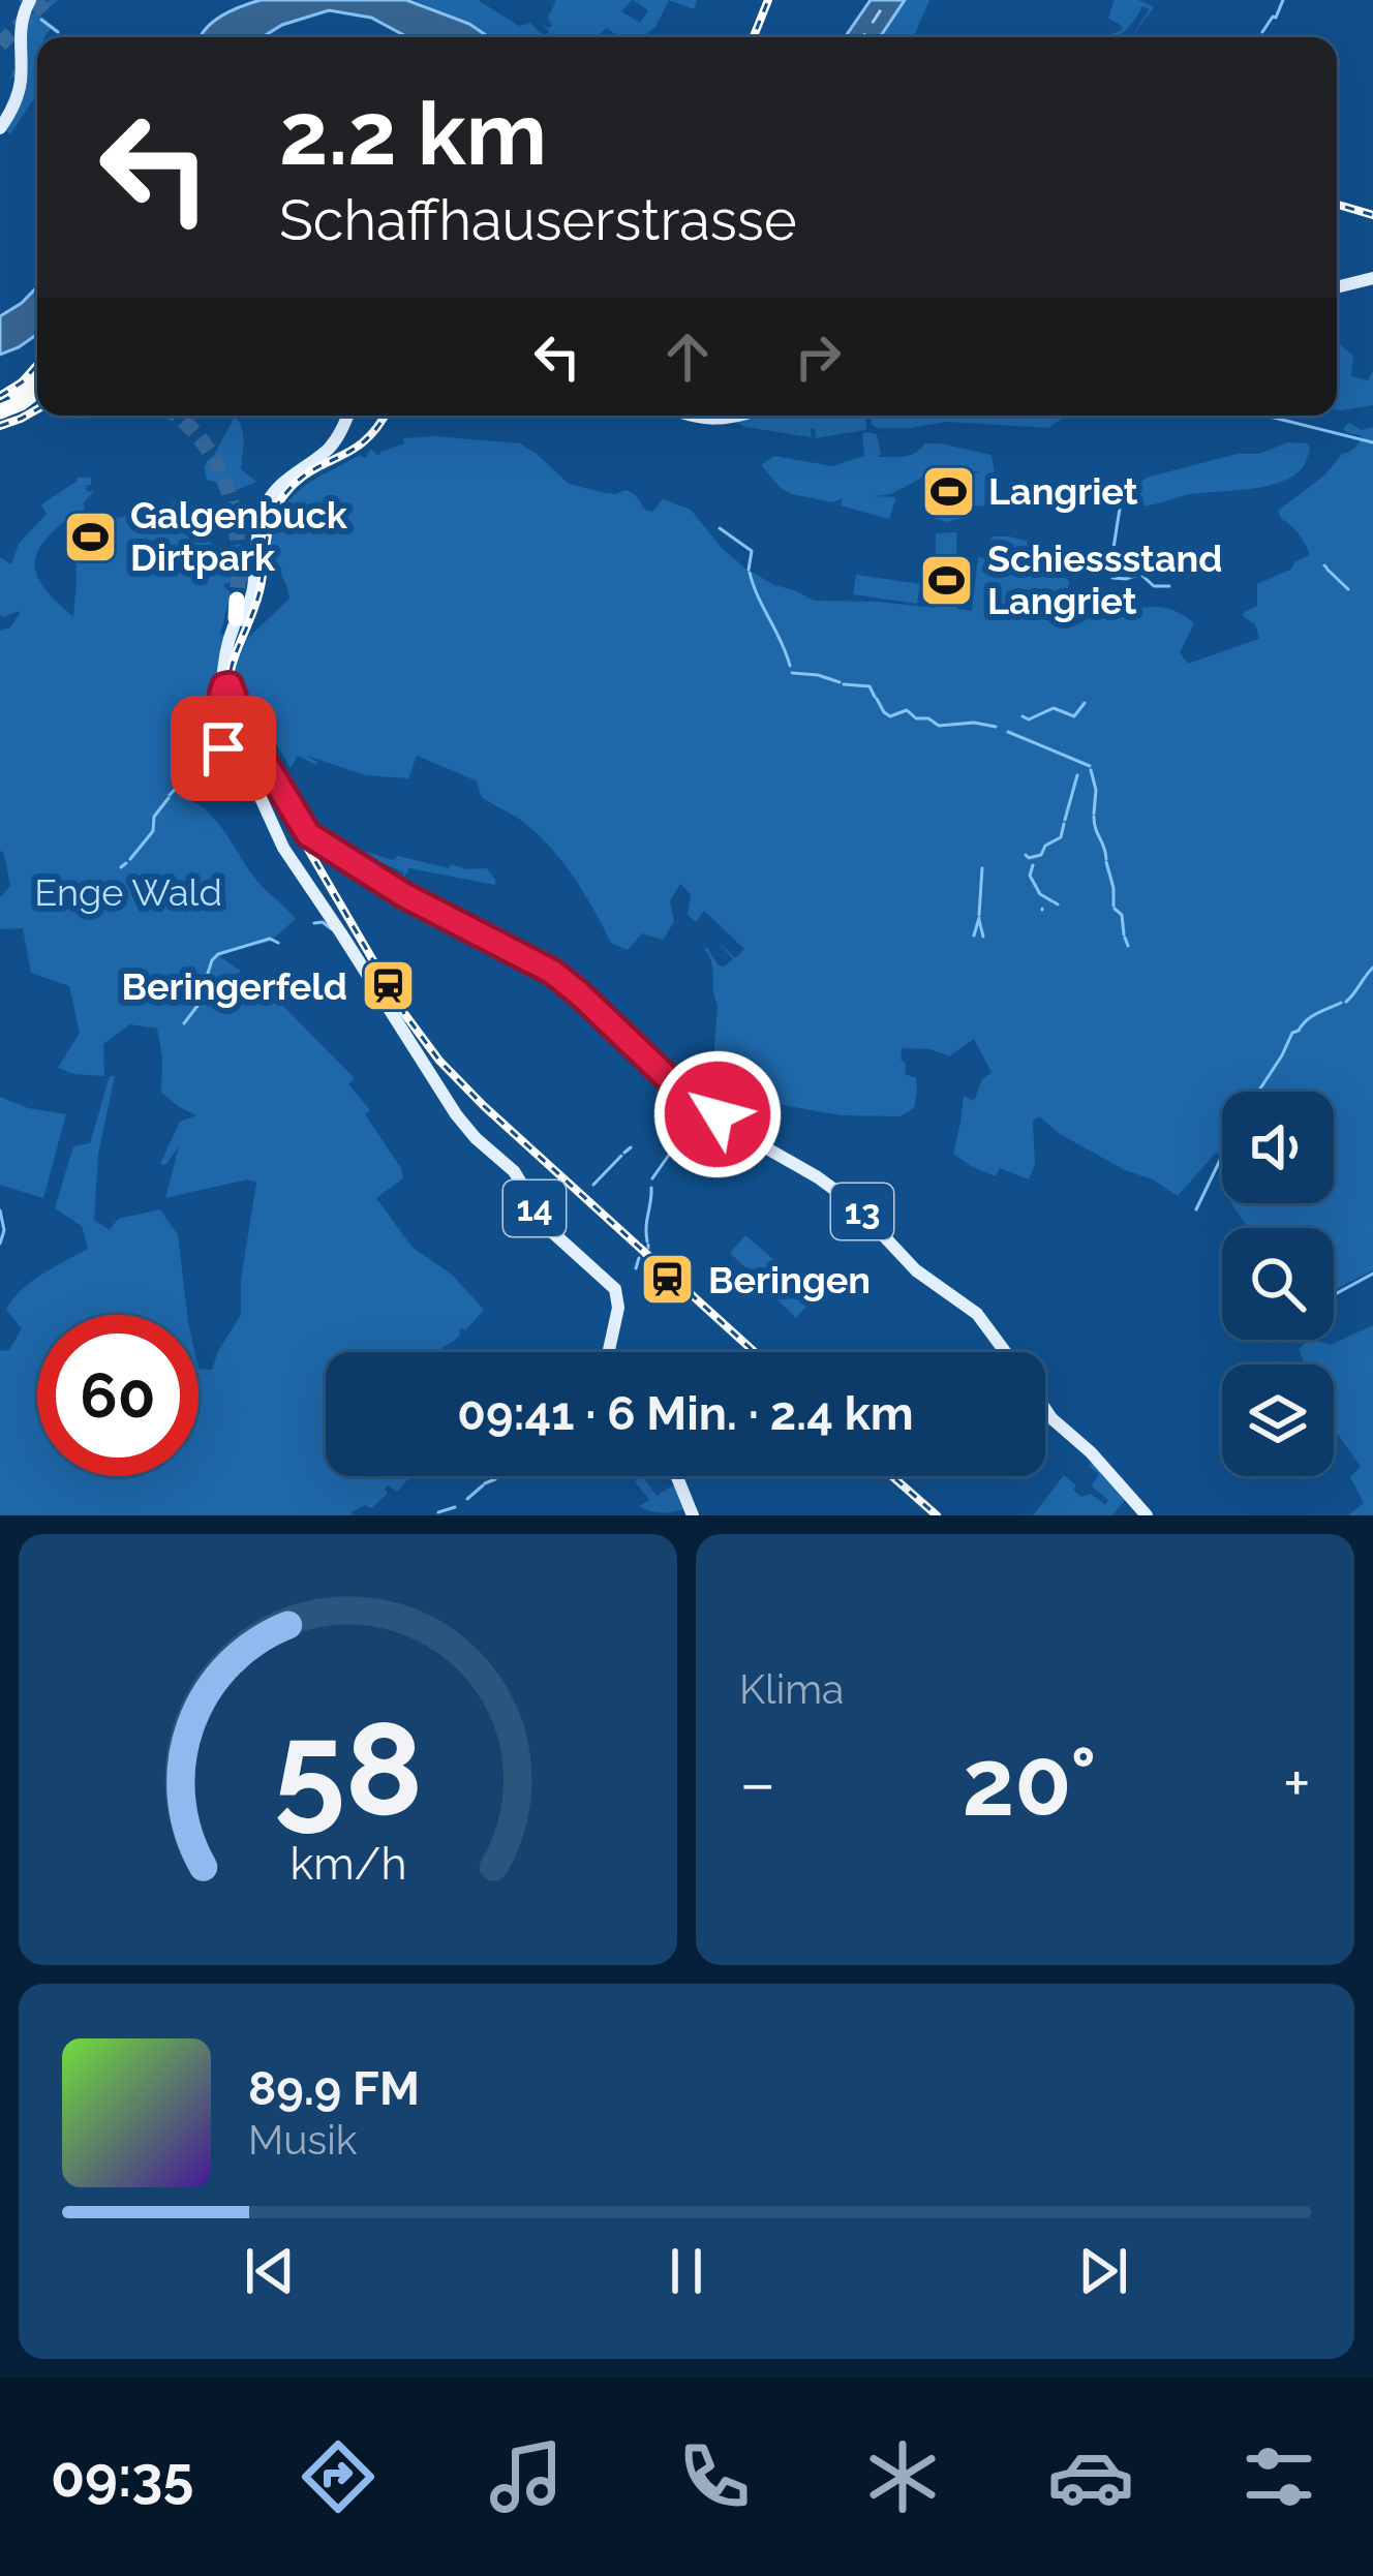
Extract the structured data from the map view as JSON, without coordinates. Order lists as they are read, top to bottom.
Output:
{
  "streets": {
    "main road": ["14", "13"]
  },
  "crossings": [
    ["14", "13"]
  ],
  "parks": ["Enge Wald"],
  "places": {
    "sports": ["Langriet", "Galgenbuck Dirtpark", "Schiessstand Langriet"],
    "station": ["Beringerfeld", "Beringen"]
  },
  "page": {
    "turn": ["2.2 km", "Schaffhauserstrasse"],
    "limit": "60",
    "trip": "09:41 · 6 Min. · 2.4 km",
    "tile": "Klima",
    "heat": ["−", "20°", "+"],
    "song": ["89.9 FM", "Musik"],
    "tabs": "09:35",
    "gauge": ["58", "km/h"]
  }
}
